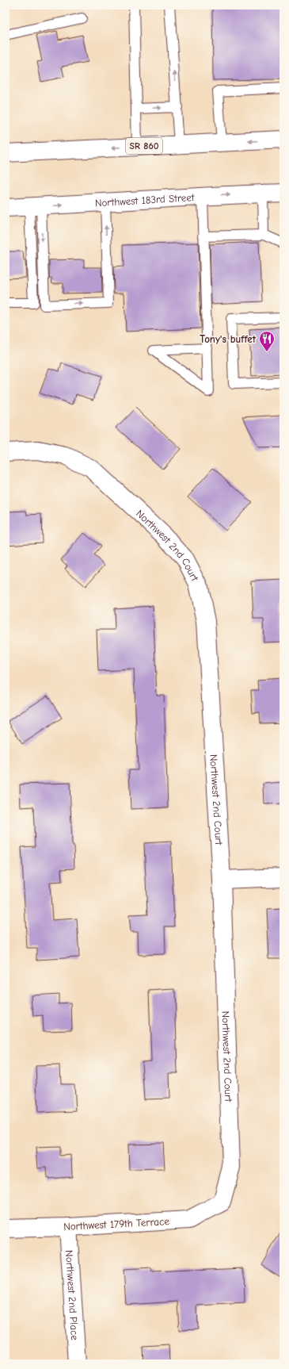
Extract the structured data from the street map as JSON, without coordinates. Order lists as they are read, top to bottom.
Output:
{
  "streets": {
    "street": [
      "SR 860",
      "Northwest 183rd Street",
      "Northwest 2nd Court",
      "Northwest 179th Terrace",
      "Northwest 2nd Place"
    ]
  },
  "crossings": [
    ["Northwest 2nd Court", "Northwest 179th Terrace"],
    ["Northwest 179th Terrace", "Northwest 2nd Place"]
  ],
  "places": {
    "restaurant": ["Tony's buffet"]
  }
}
